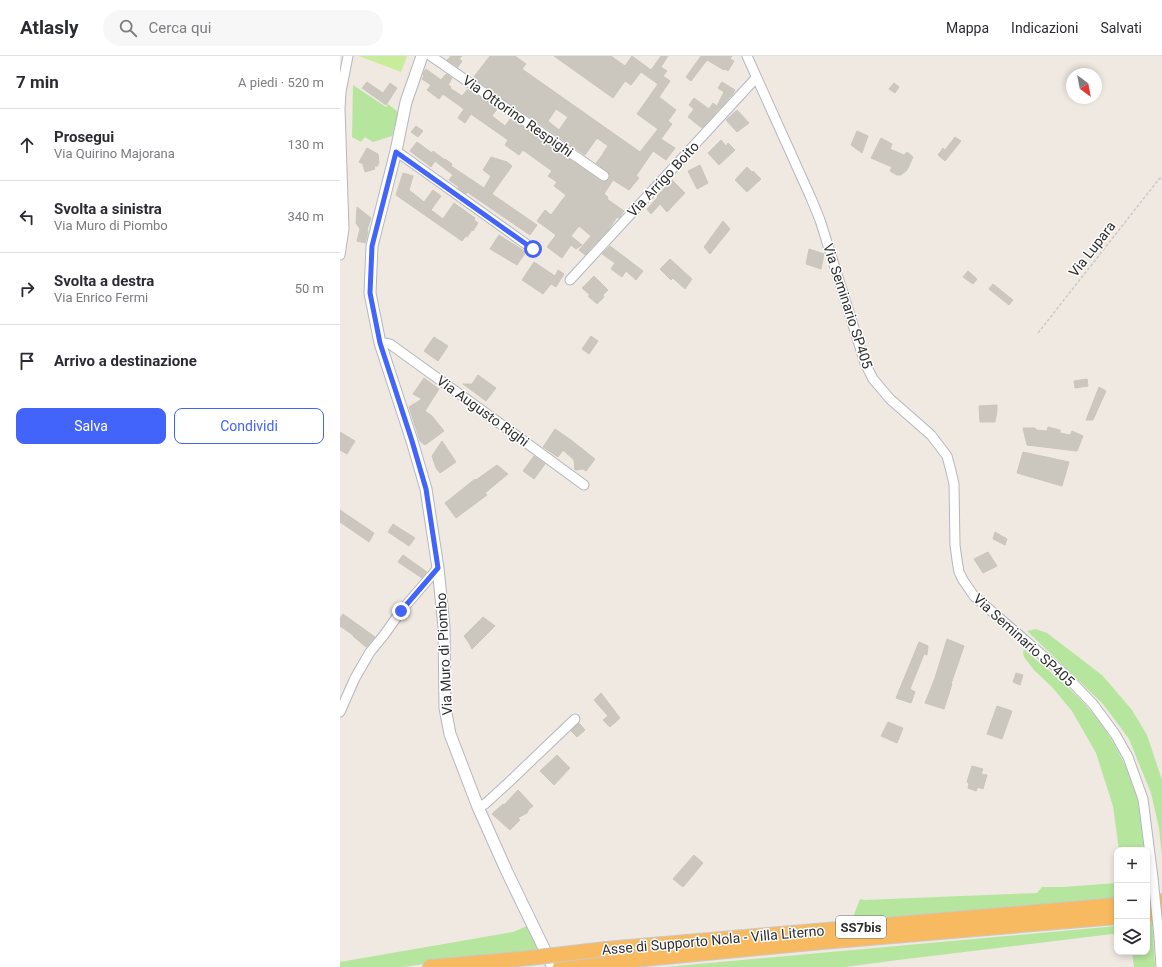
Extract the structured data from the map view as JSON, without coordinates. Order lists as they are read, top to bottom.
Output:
{
  "streets": {
    "highway": ["SS7bis", "Asse di Supporto Nola - Villa Literno"],
    "street": [
      "Via Ottorino Respighi",
      "Via Arrigo Boito",
      "Via Seminario SP405",
      "Via Augusto Righi",
      "Via Muro di Piombo"
    ],
    "path": ["Via Lupara"]
  },
  "crossings": [
    ["Via Arrigo Boito", "Via Seminario SP405"],
    ["Via Augusto Righi", "Via Muro di Piombo"],
    ["Via Muro di Piombo", "Asse di Supporto Nola - Villa Literno"]
  ],
  "north": "bottom right",
  "page": {
    "header": "Atlasly",
    "search": "Cerca qui",
    "nav": ["Mappa", "Indicazioni", "Salvati"],
    "heading": ["7 min", "A piedi · 520 m"],
    "list": [
      ["Prosegui", "Via Quirino Majorana", "130 m"],
      ["Svolta a sinistra", "Via Muro di Piombo", "340 m"],
      ["Svolta a destra", "Via Enrico Fermi", "50 m"],
      "Arrivo a destinazione"
    ],
    "buttons": ["Salva", "Condividi"],
    "map_buttons": ["+", "−"]
  }
}
